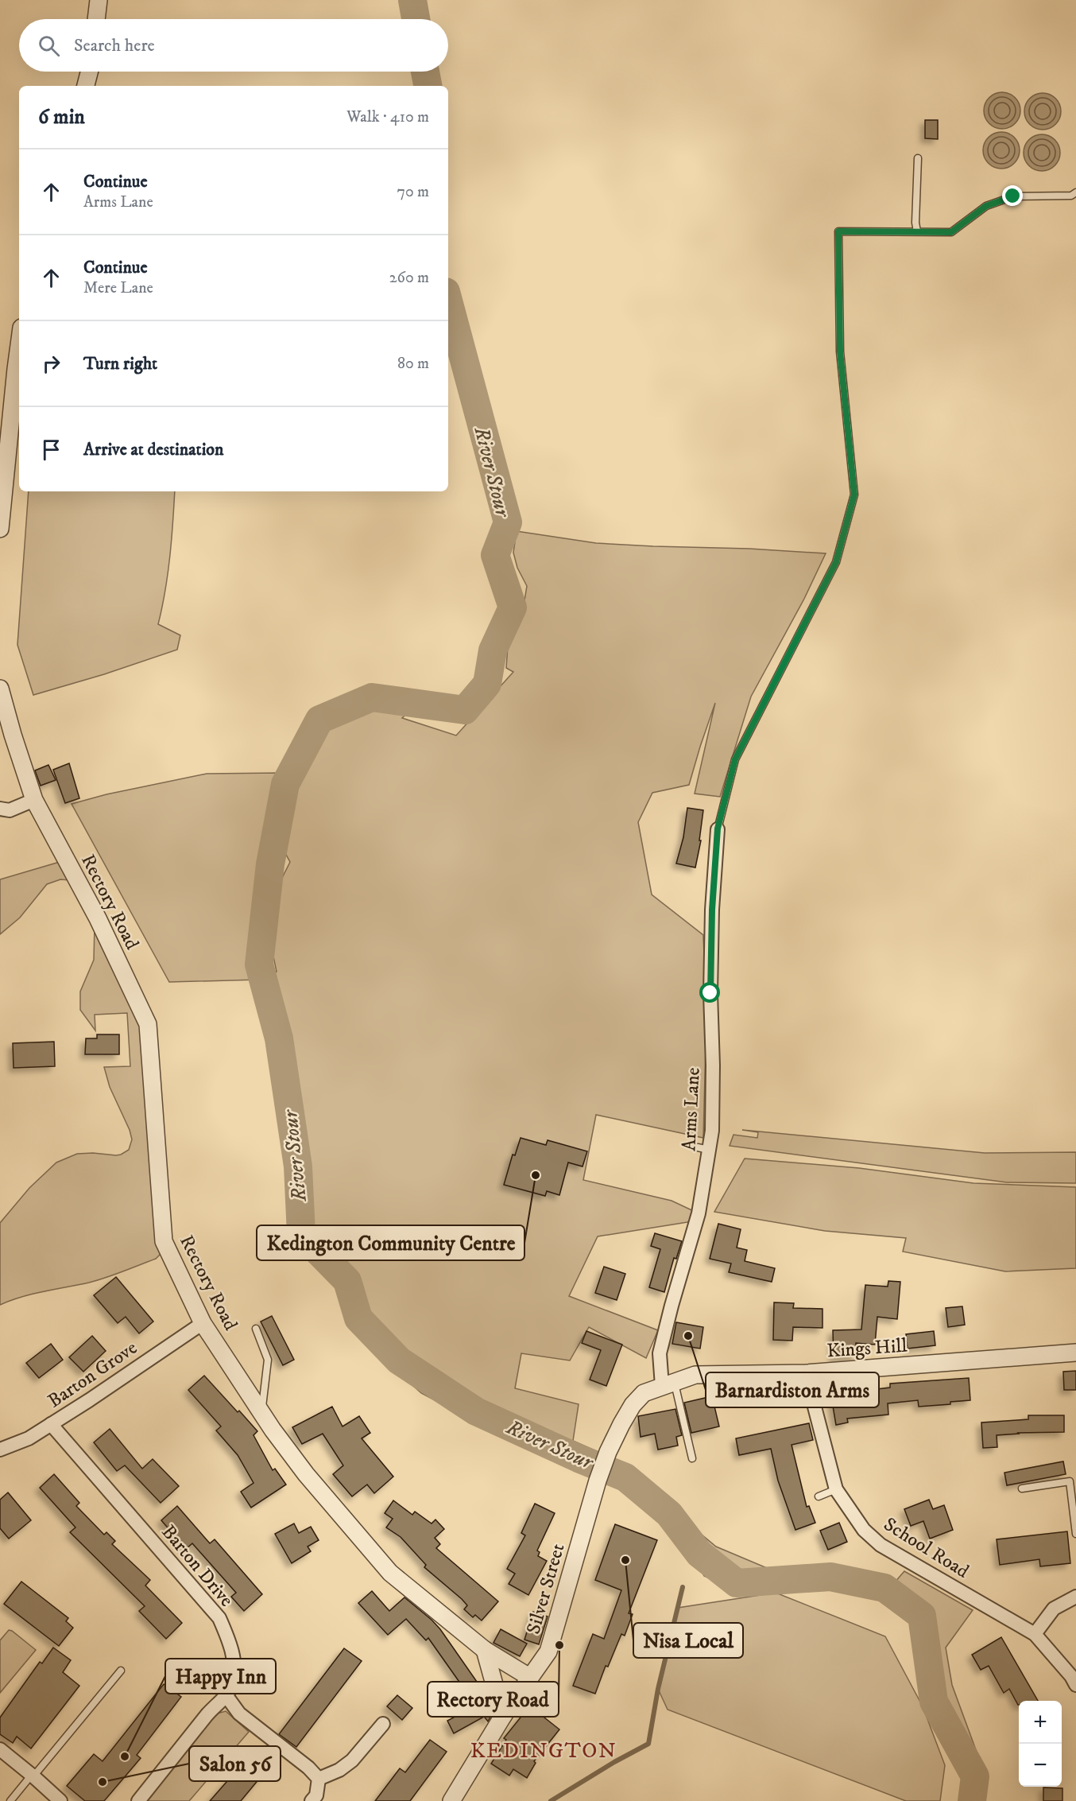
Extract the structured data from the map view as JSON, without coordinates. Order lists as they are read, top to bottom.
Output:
{
  "streets": {
    "street": [
      "Rectory Road",
      "Arms Lane",
      "Kings Hill",
      "Barton Grove",
      "School Road",
      "Barton Drive",
      "Silver Street"
    ]
  },
  "crossings": [
    ["Rectory Road", "Barton Grove"],
    ["Rectory Road", "Silver Street"],
    ["Arms Lane", "Kings Hill"],
    ["Arms Lane", "Silver Street"],
    ["Kings Hill", "School Road"],
    ["Kings Hill", "Silver Street"],
    ["Barton Grove", "Barton Drive"]
  ],
  "districts": ["KEDINGTON"],
  "water": ["River Stour"],
  "places": [
    "Kedington Community Centre",
    "Barnardiston Arms",
    "Nisa Local",
    "Rectory Road",
    "Happy Inn",
    "Salon 56"
  ],
  "page": {
    "search": "Search here",
    "heading": ["6 min", "Walk · 410 m"],
    "list": [
      ["Continue", "Arms Lane", "70 m"],
      ["Continue", "Mere Lane", "260 m"],
      ["Turn right", "80 m"],
      "Arrive at destination"
    ],
    "map_buttons": ["+", "−"]
  }
}
